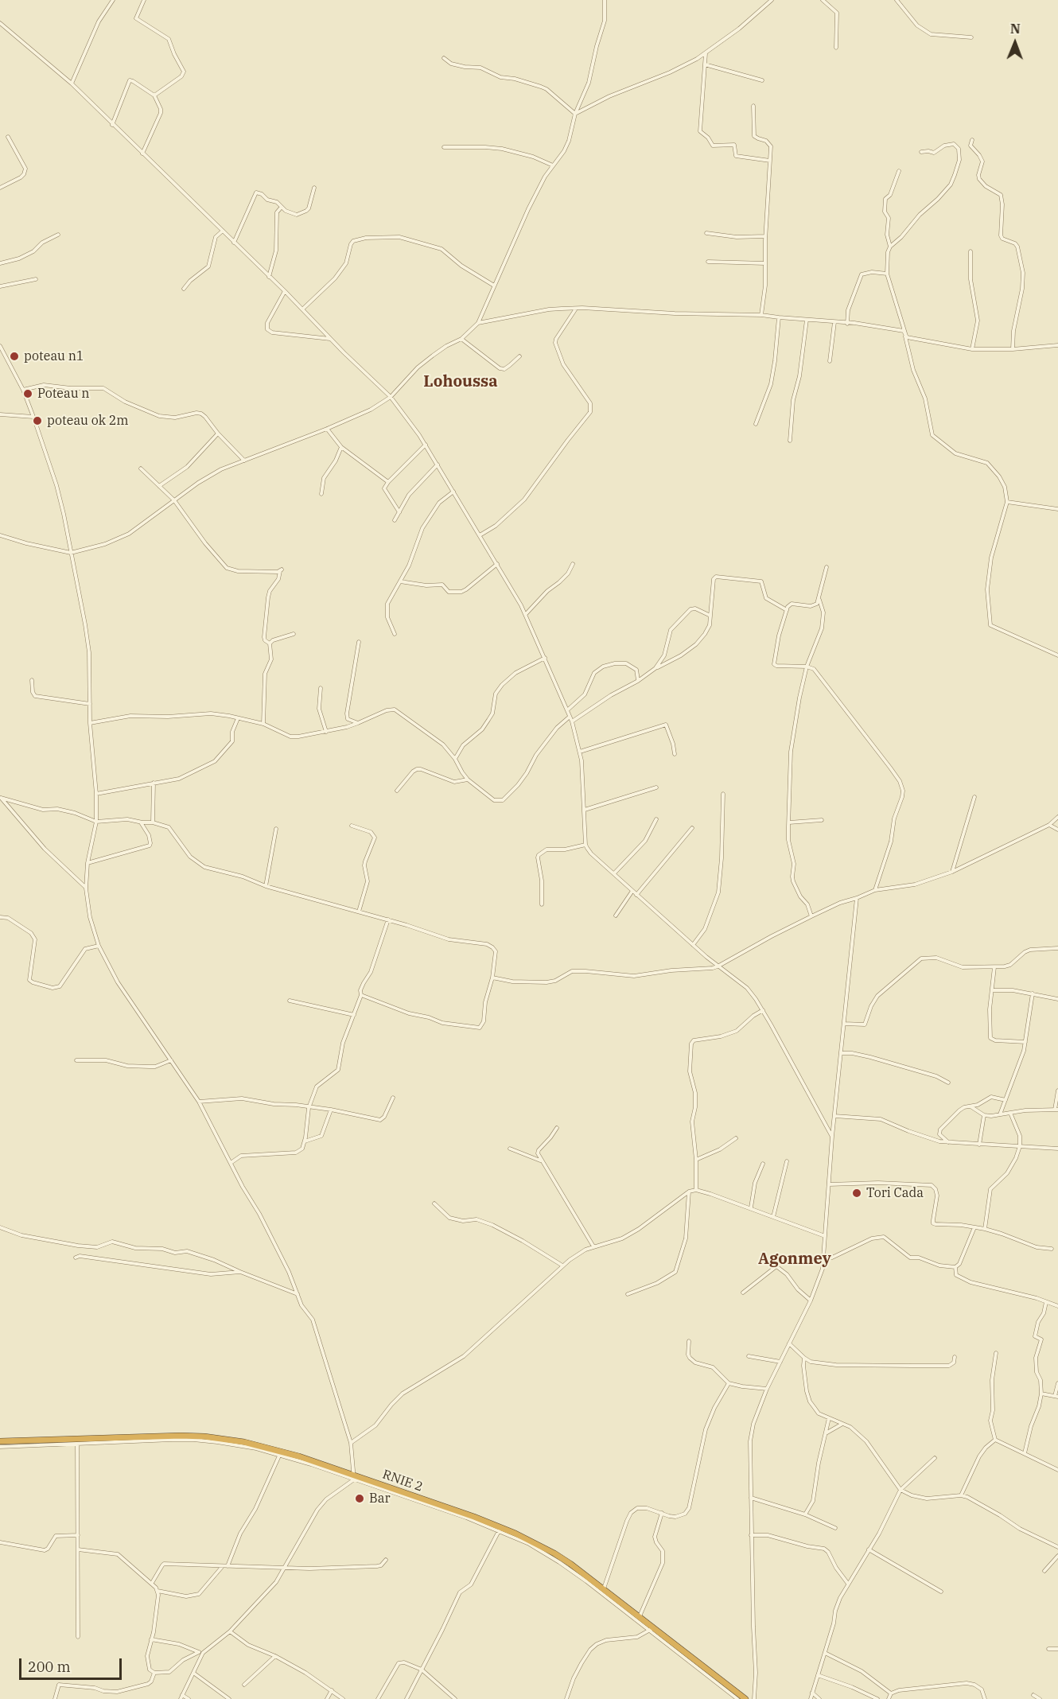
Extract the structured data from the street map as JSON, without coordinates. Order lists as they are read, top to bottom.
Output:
{
  "streets": {
    "highway": ["RNIE 2"]
  },
  "districts": ["Lohoussa", "Agonmey"],
  "places": [
    "poteau n1",
    "Poteau n",
    "poteau ok 2m",
    "Tori Cada",
    "Bar"
  ],
  "scale_bar": "200 m",
  "north": "top"
}
